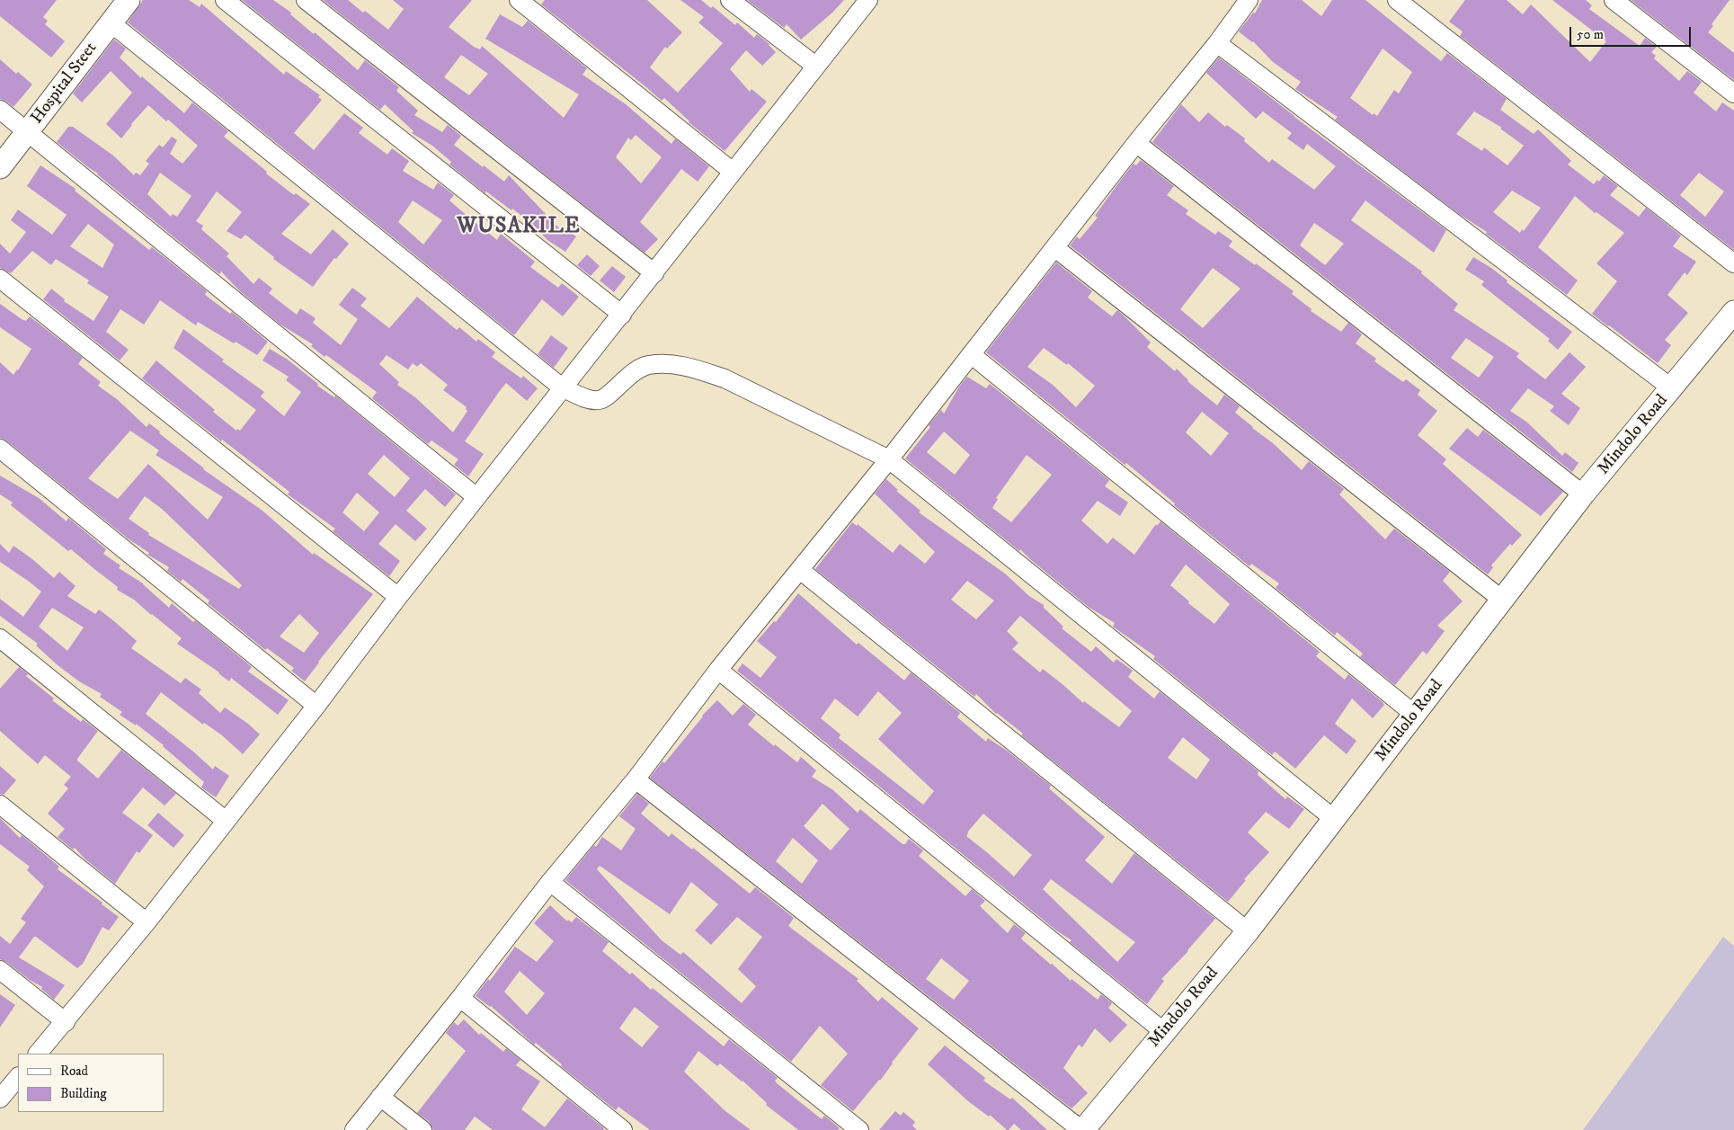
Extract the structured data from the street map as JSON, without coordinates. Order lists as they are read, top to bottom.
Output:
{
  "streets": {
    "street": ["Hospital Steet", "Mindolo Road"]
  },
  "districts": ["WUSAKILE"],
  "legend": ["Road", "Building"],
  "scale_bar": "50 m"
}
